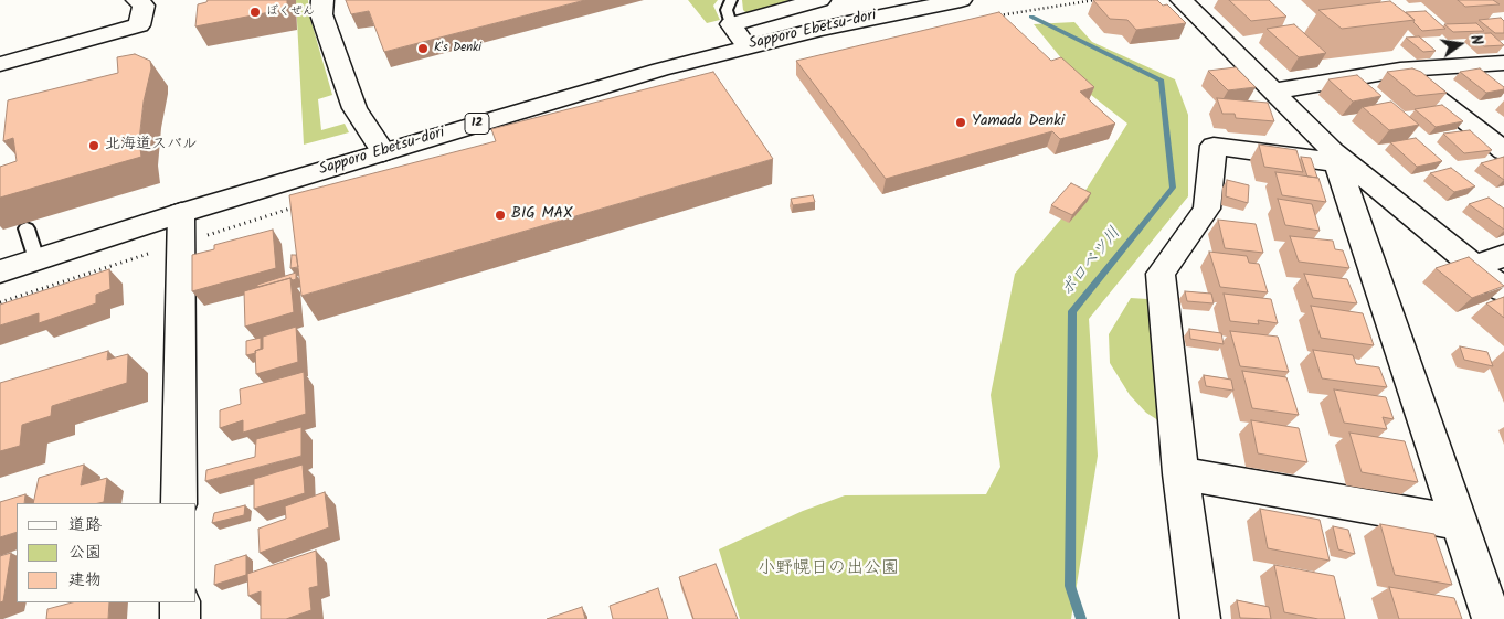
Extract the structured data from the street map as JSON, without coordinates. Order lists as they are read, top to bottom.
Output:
{
  "streets": {
    "main road": ["Sapporo Ebetsu-dori", "12"]
  },
  "water": ["ポロベツ川"],
  "parks": ["小野幌日の出公園"],
  "places": [
    "ぼくぜん",
    "K's Denki",
    "Yamada Denki",
    "北海道スバル",
    "BIG MAX"
  ],
  "legend": ["道路", "公園", "建物"],
  "north": "right"
}
